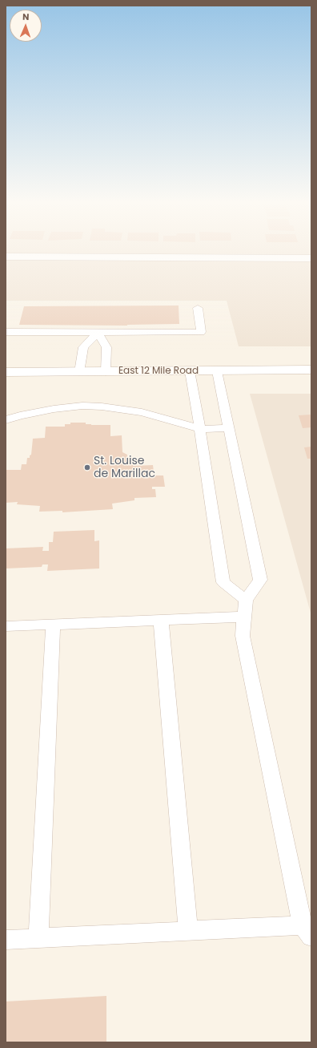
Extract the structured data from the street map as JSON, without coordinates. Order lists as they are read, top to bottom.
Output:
{
  "streets": {
    "street": ["East 12 Mile Road"]
  },
  "places": ["St. Louise de Marillac"],
  "north": "top"
}
